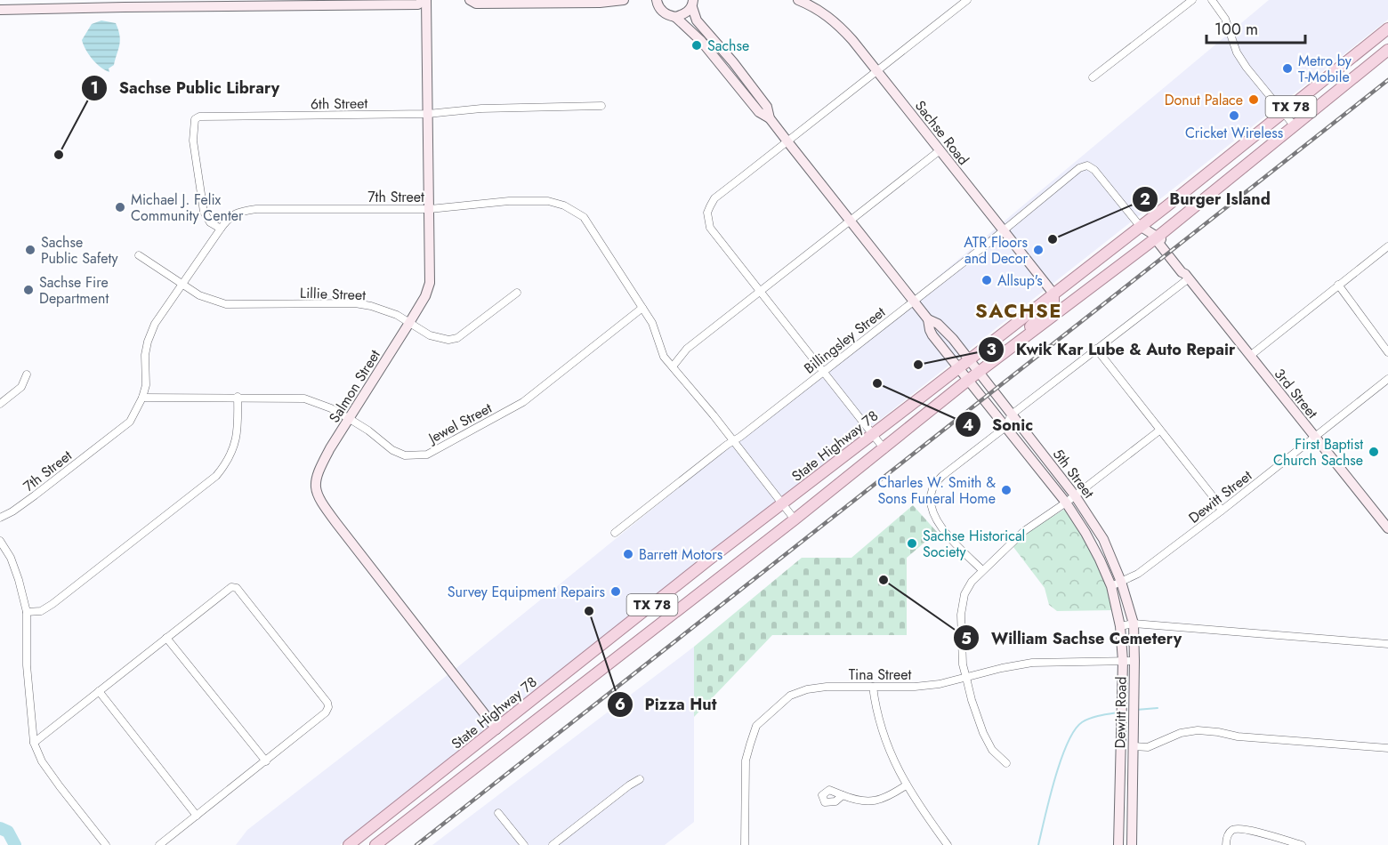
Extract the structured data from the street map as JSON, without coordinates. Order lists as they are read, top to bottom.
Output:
{
  "streets": {
    "main road": [
      "TX 78",
      "Sachse Road",
      "Salmon Street",
      "3rd Street",
      "State Highway 78",
      "5th Street",
      "Dewitt Road"
    ],
    "street": [
      "6th Street",
      "7th Street",
      "Lillie Street",
      "Billingsley Street",
      "Jewel Street",
      "Dewitt Street",
      "Tina Street"
    ]
  },
  "crossings": [
    ["6th Street", "7th Street"],
    ["6th Street", "Salmon Street"],
    ["TX 78", "7th Street"],
    ["TX 78", "3rd Street"],
    ["TX 78", "5th Street"],
    ["Sachse Road", "Billingsley Street"],
    ["Sachse Road", "State Highway 78"],
    ["7th Street", "Lillie Street"],
    ["7th Street", "Billingsley Street"],
    ["7th Street", "Salmon Street"],
    ["7th Street", "Jewel Street"],
    ["7th Street", "State Highway 78"],
    ["Lillie Street", "Salmon Street"],
    ["Billingsley Street", "3rd Street"],
    ["Billingsley Street", "5th Street"],
    ["Salmon Street", "Jewel Street"],
    ["Salmon Street", "State Highway 78"],
    ["3rd Street", "State Highway 78"],
    ["3rd Street", "Dewitt Street"],
    ["State Highway 78", "5th Street"],
    ["5th Street", "Dewitt Street"],
    ["5th Street", "Dewitt Road"],
    ["Dewitt Street", "Dewitt Road"],
    ["Tina Street", "Dewitt Road"]
  ],
  "districts": ["SACHSE"],
  "places": [
    "Sachse",
    "Metro by T-Mobile",
    "Donut Palace",
    "Cricket Wireless",
    "Sachse Public Library",
    "Michael J. Felix Community Center",
    "Burger Island",
    "Sachse Public Safety",
    "ATR Floors and Decor",
    "Allsup's",
    "Sachse Fire Department",
    "Kwik Kar Lube & Auto Repair",
    "Sonic",
    "First Baptist Church Sachse",
    "Charles W. Smith & Sons Funeral Home",
    "Sachse Historical Society",
    "Barrett Motors",
    "William Sachse Cemetery",
    "Survey Equipment Repairs",
    "Pizza Hut"
  ],
  "scale_bar": "100 m"
}
